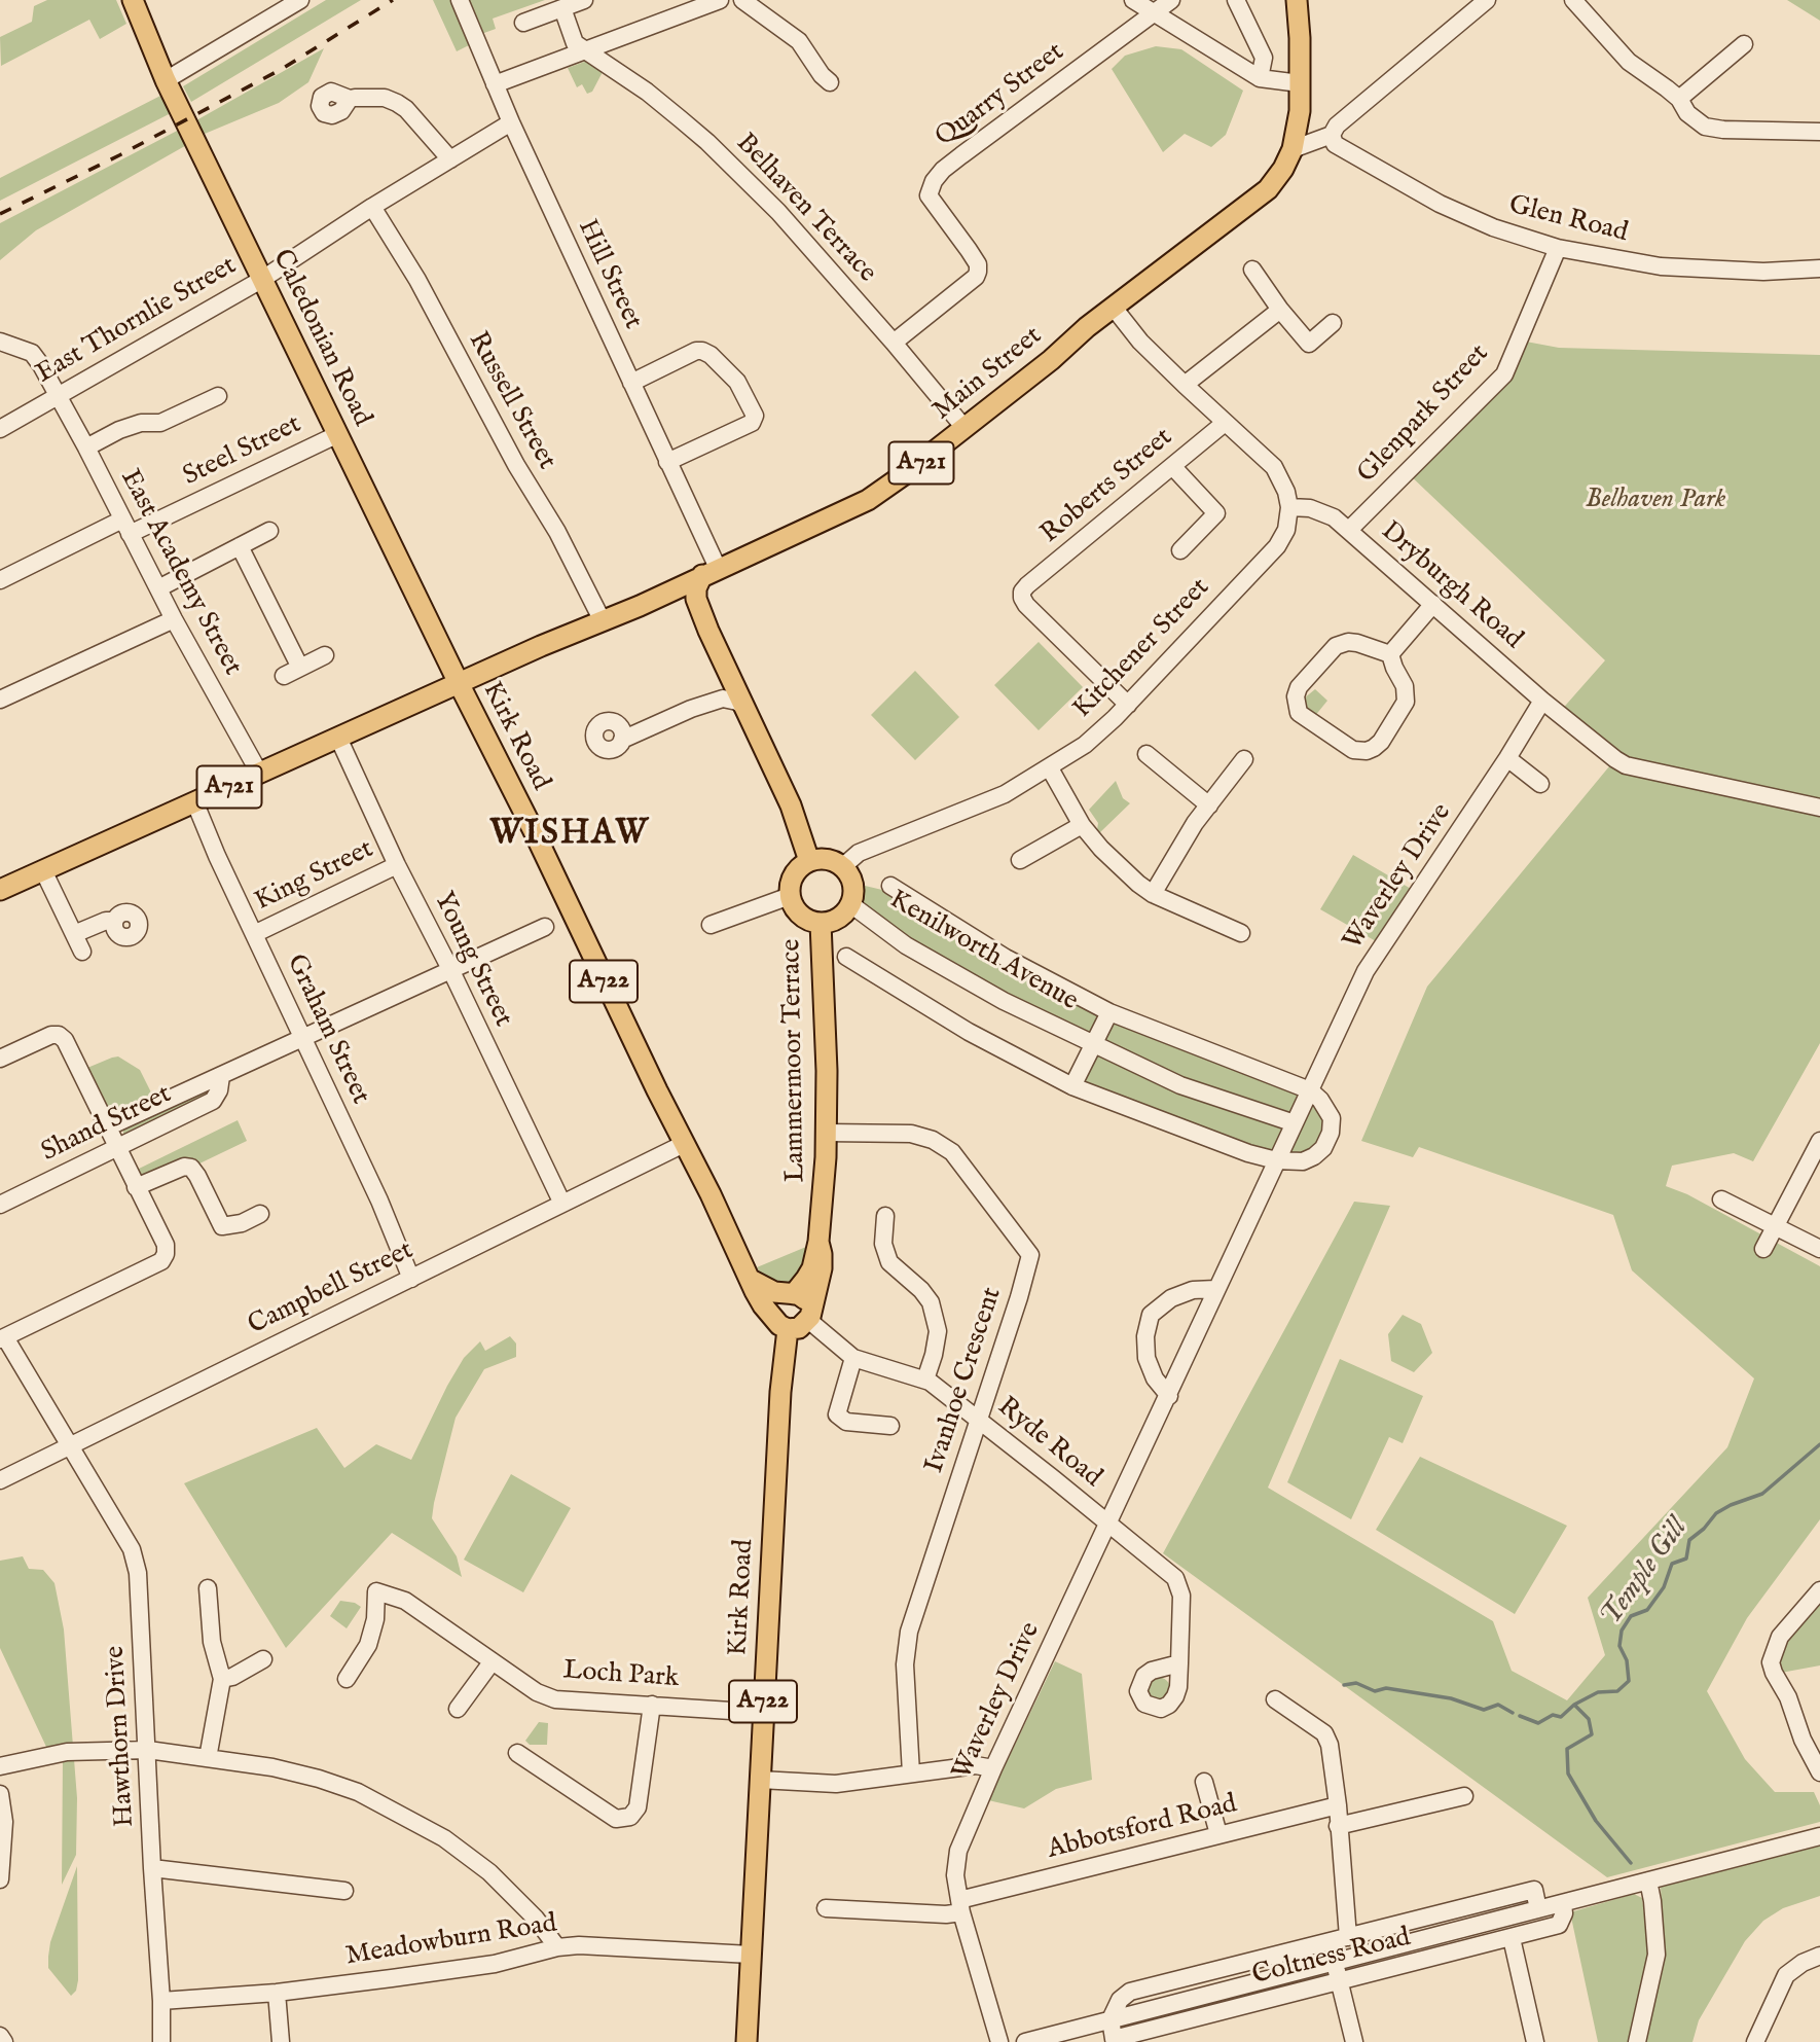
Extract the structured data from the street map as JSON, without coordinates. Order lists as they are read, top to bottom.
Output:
{
  "streets": {
    "main road": [
      "Caledonian Road",
      "Main Street",
      "A721",
      "Kirk Road",
      "A722",
      "Lammermoor Terrace"
    ],
    "street": [
      "Quarry Street",
      "Belhaven Terrace",
      "Glen Road",
      "Hill Street",
      "East Thornlie Street",
      "Russell Street",
      "Glenpark Street",
      "Steel Street",
      "Roberts Street",
      "East Academy Street",
      "Dryburgh Road",
      "Kitchener Street",
      "King Street",
      "Waverley Drive",
      "Kenilworth Avenue",
      "Young Street",
      "Graham Street",
      "Shand Street",
      "Campbell Street",
      "Ivanhoe Crescent",
      "Ryde Road",
      "Loch Park",
      "Hawthorn Drive",
      "Abbotsford Road",
      "Meadowburn Road",
      "Coltness Road"
    ]
  },
  "crossings": [
    ["Quarry Street", "Belhaven Terrace"],
    ["Belhaven Terrace", "Main Street"],
    ["Glen Road", "Glenpark Street"],
    ["Hill Street", "East Thornlie Street"],
    ["Hill Street", "Main Street"],
    ["East Thornlie Street", "Caledonian Road"],
    ["East Thornlie Street", "Russell Street"],
    ["East Thornlie Street", "East Academy Street"],
    ["Caledonian Road", "Main Street"],
    ["Caledonian Road", "Steel Street"],
    ["Caledonian Road", "A721"],
    ["Caledonian Road", "Kirk Road"],
    ["Main Street", "Russell Street"],
    ["Main Street", "A721"],
    ["Main Street", "Kirk Road"],
    ["Glenpark Street", "Dryburgh Road"],
    ["Steel Street", "East Academy Street"],
    ["A721", "East Academy Street"],
    ["A721", "Kirk Road"],
    ["A721", "Young Street"],
    ["A721", "Graham Street"],
    ["Roberts Street", "Kitchener Street"],
    ["Dryburgh Road", "Kitchener Street"],
    ["Dryburgh Road", "Waverley Drive"],
    ["Kitchener Street", "Kenilworth Avenue"],
    ["Kitchener Street", "Lammermoor Terrace"],
    ["Kirk Road", "Lammermoor Terrace"],
    ["Kirk Road", "Campbell Street"],
    ["Kirk Road", "Ryde Road"],
    ["Kirk Road", "Loch Park"],
    ["Kirk Road", "Meadowburn Road"],
    ["King Street", "Young Street"],
    ["King Street", "Graham Street"],
    ["Waverley Drive", "Kenilworth Avenue"],
    ["Waverley Drive", "Ryde Road"],
    ["Waverley Drive", "Abbotsford Road"],
    ["Kenilworth Avenue", "Lammermoor Terrace"],
    ["Young Street", "Shand Street"],
    ["Young Street", "Campbell Street"],
    ["Graham Street", "Shand Street"],
    ["Graham Street", "Campbell Street"],
    ["Lammermoor Terrace", "Ivanhoe Crescent"],
    ["Lammermoor Terrace", "Ryde Road"],
    ["Campbell Street", "Hawthorn Drive"],
    ["Ivanhoe Crescent", "Ryde Road"],
    ["Hawthorn Drive", "Meadowburn Road"]
  ],
  "districts": ["WISHAW"],
  "water": ["Temple Gill"],
  "parks": ["Belhaven Park"]
}
